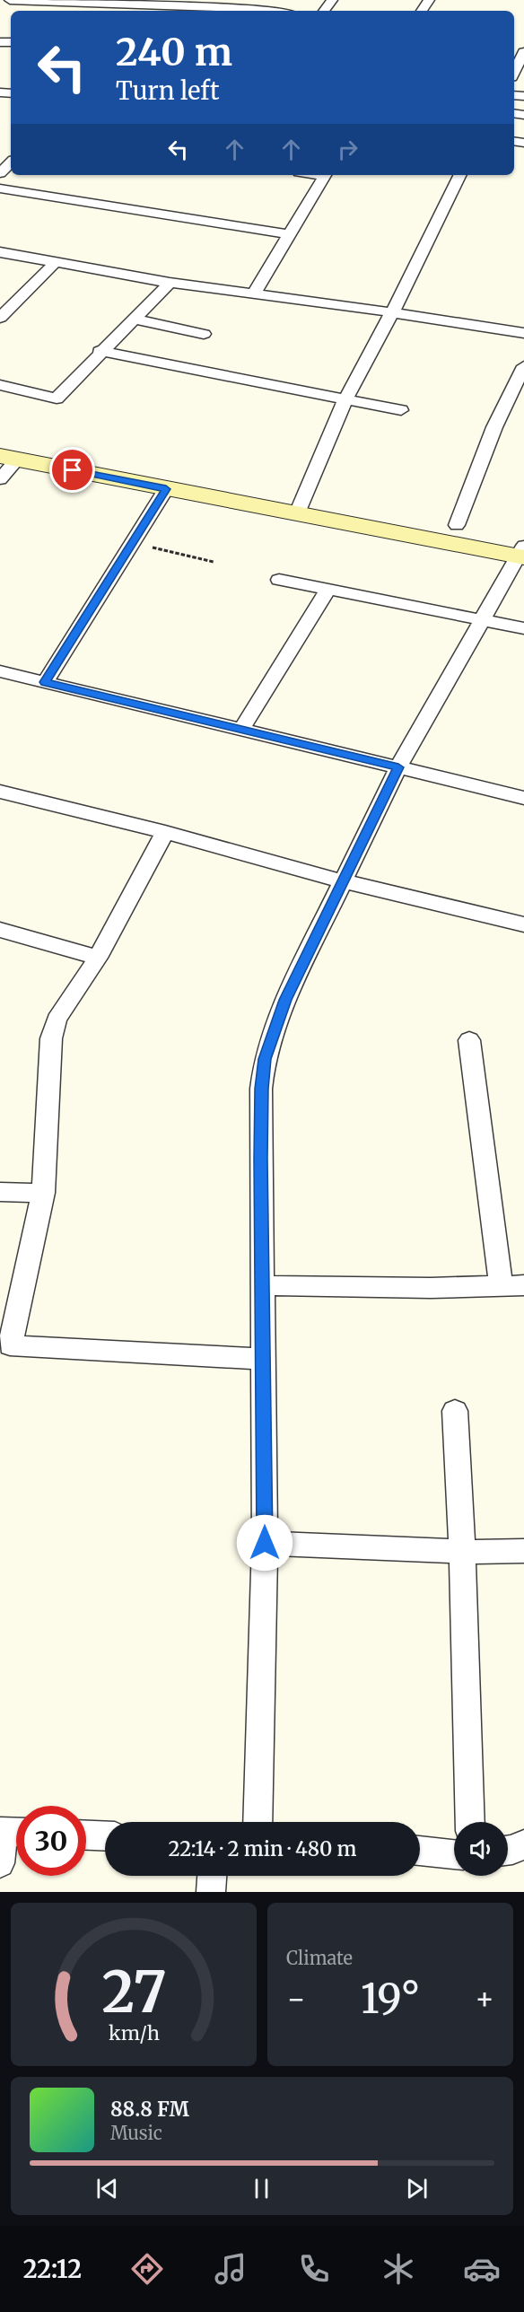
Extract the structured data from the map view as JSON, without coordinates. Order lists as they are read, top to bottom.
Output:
{
  "page": {
    "turn": ["240 m", "Turn left"],
    "limit": "30",
    "trip": "22:14 · 2 min · 480 m",
    "tile": "Climate",
    "heat": ["−", "19°", "+"],
    "song": ["88.8 FM", "Music"],
    "tabs": "22:12",
    "gauge": ["27", "km/h"]
  }
}
